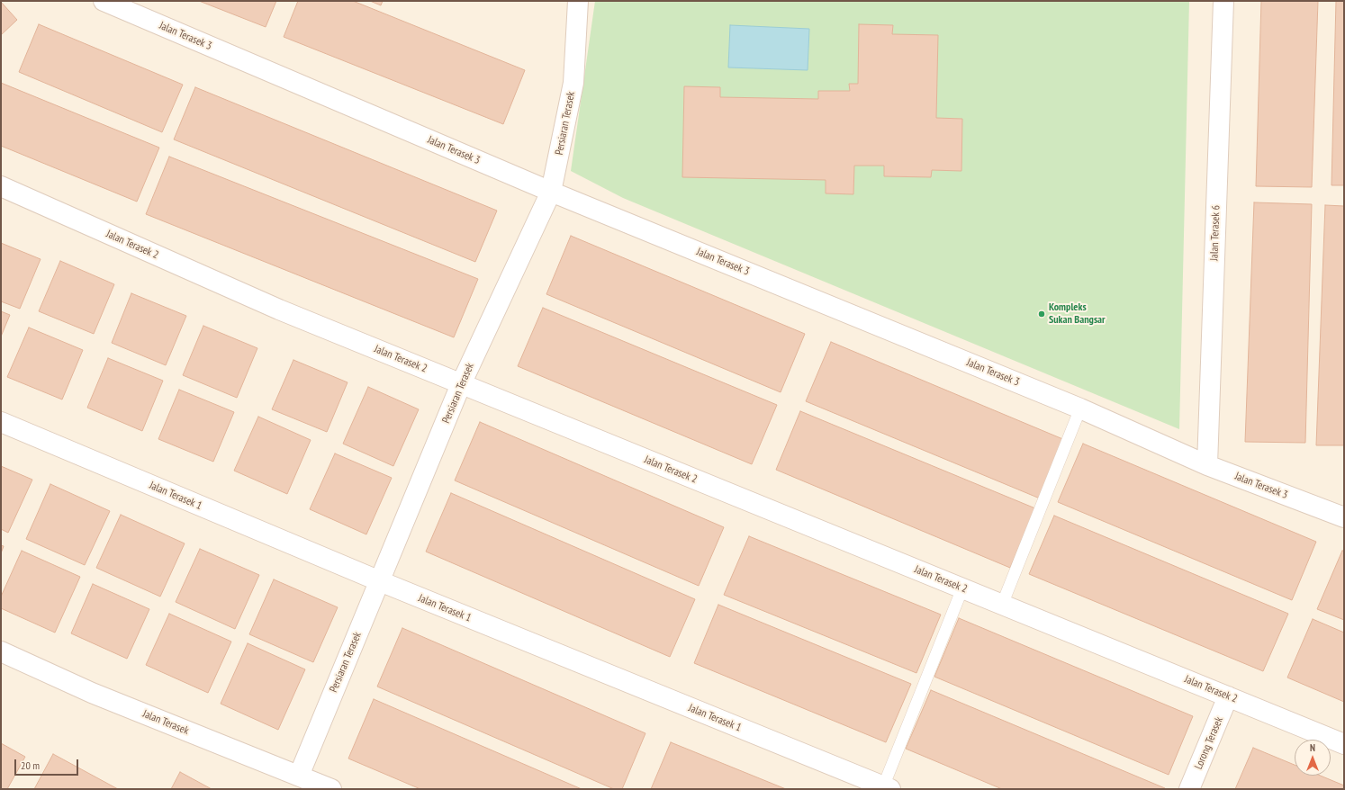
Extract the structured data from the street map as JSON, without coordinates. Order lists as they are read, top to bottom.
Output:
{
  "streets": {
    "street": [
      "Jalan Terasek 3",
      "Persiaran Terasek",
      "Jalan Terasek 6",
      "Jalan Terasek 2",
      "Jalan Terasek 1",
      "Jalan Terasek",
      "Lorong Terasek"
    ]
  },
  "crossings": [
    ["Jalan Terasek 3", "Persiaran Terasek"],
    ["Jalan Terasek 3", "Jalan Terasek 6"],
    ["Persiaran Terasek", "Jalan Terasek 2"],
    ["Persiaran Terasek", "Jalan Terasek 1"],
    ["Persiaran Terasek", "Jalan Terasek"],
    ["Jalan Terasek 2", "Lorong Terasek"]
  ],
  "places": ["Kompleks Sukan Bangsar"],
  "scale_bar": "20 m",
  "north": "top"
}
